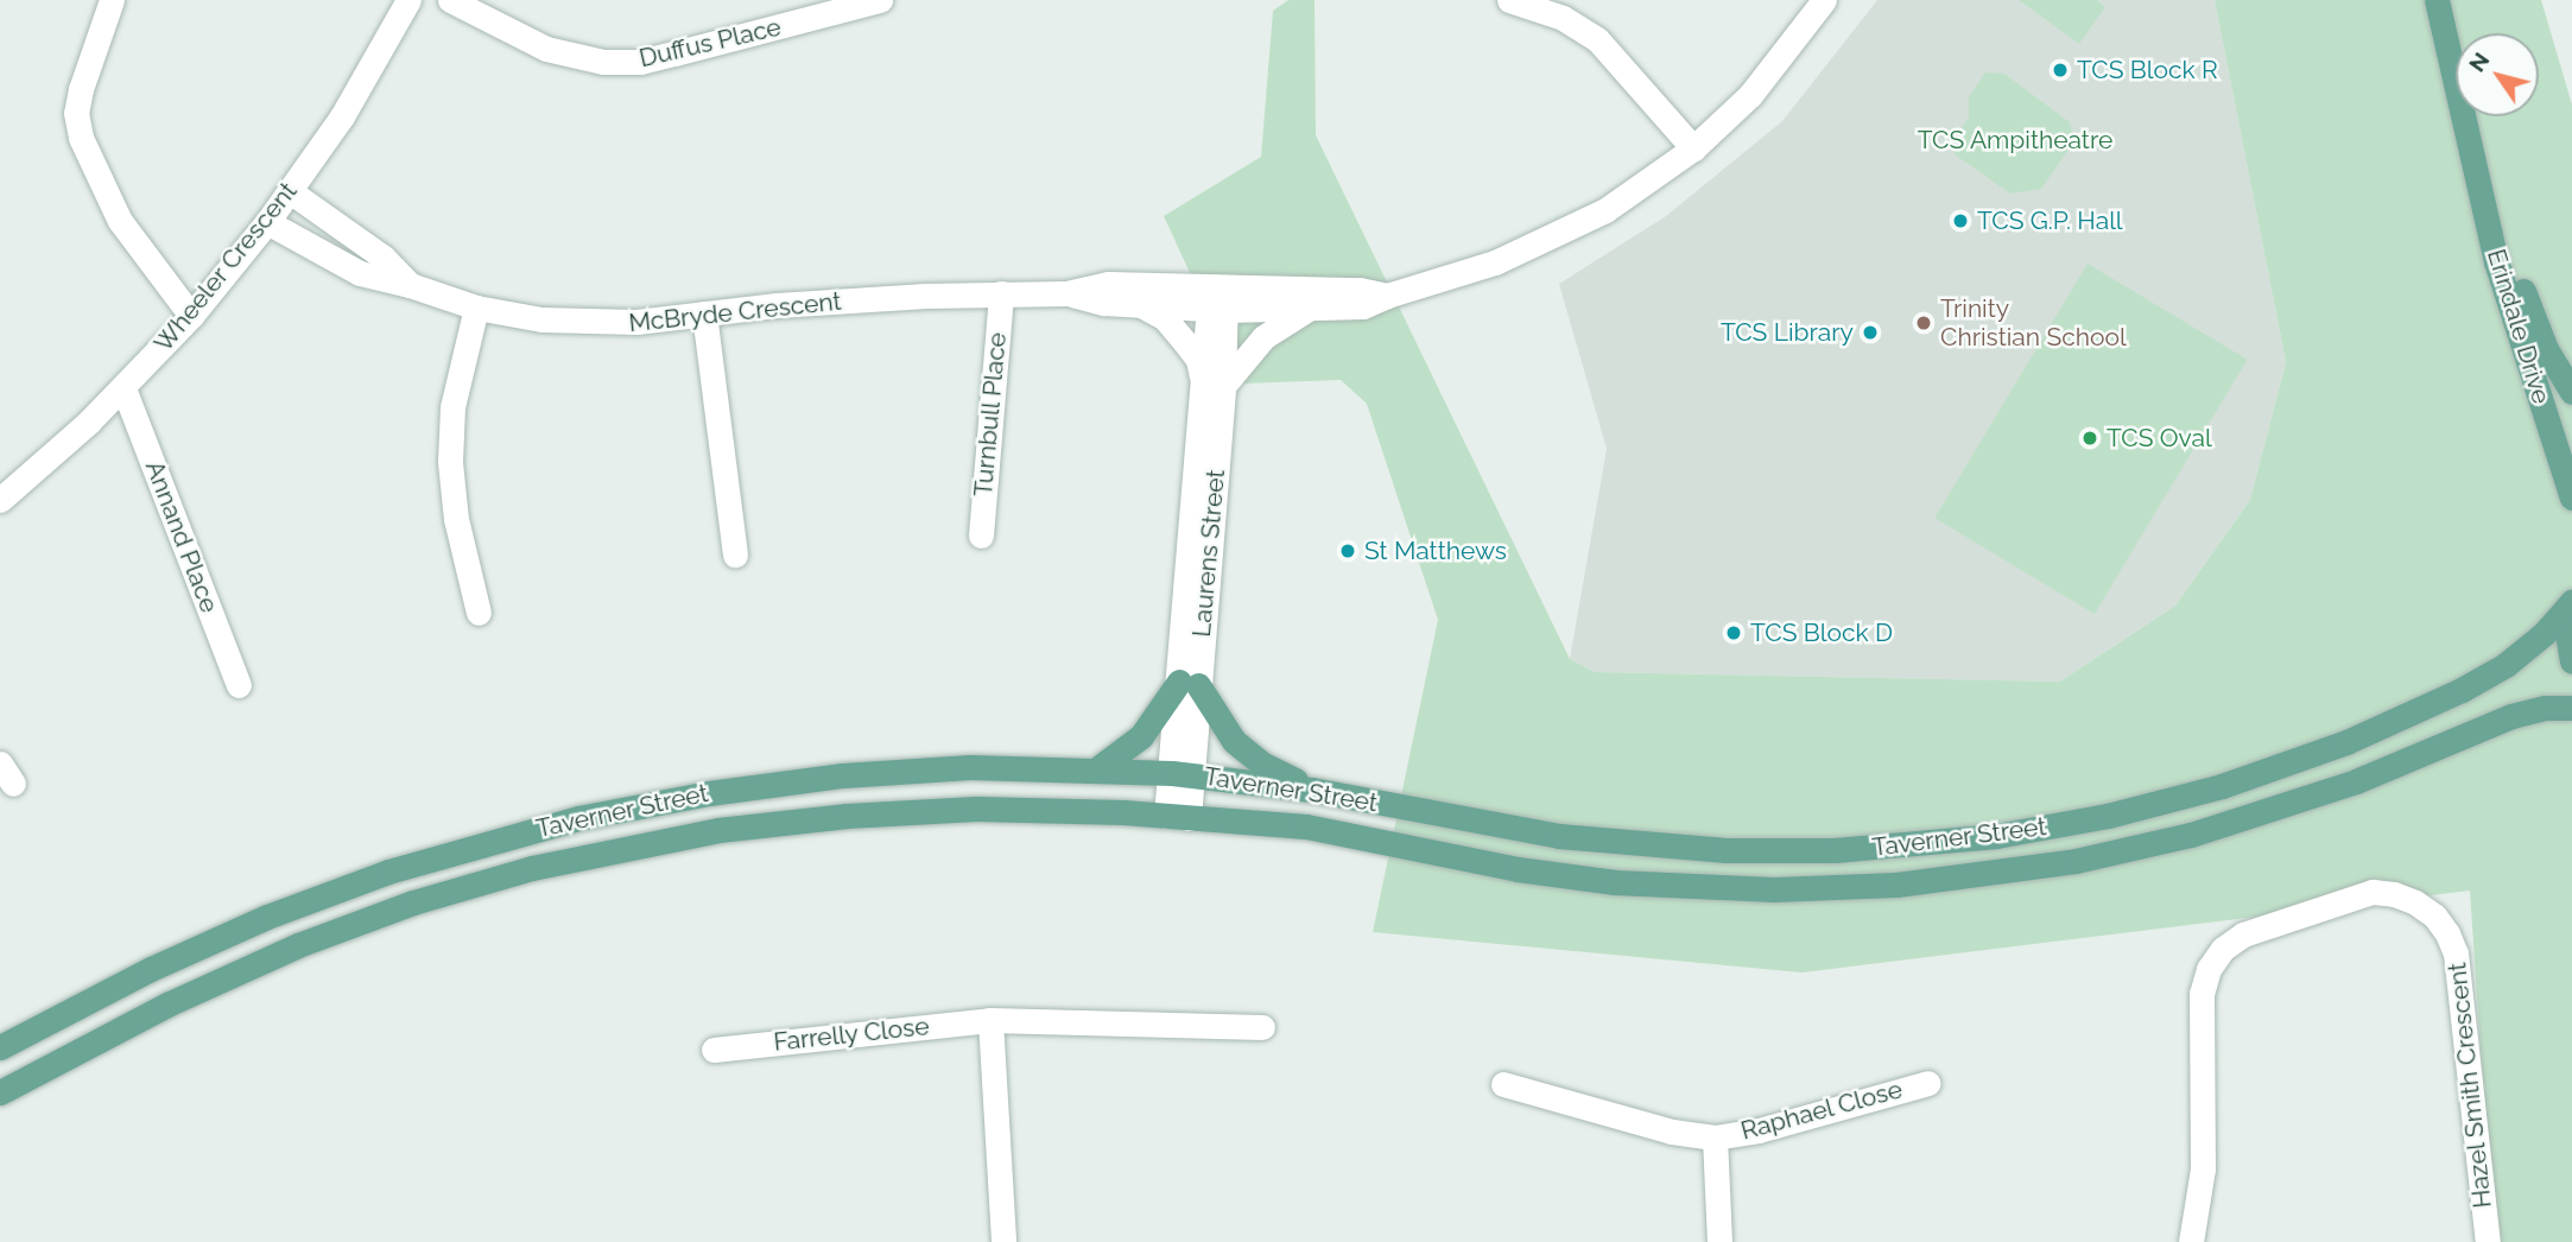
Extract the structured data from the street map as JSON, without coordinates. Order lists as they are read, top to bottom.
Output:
{
  "streets": {
    "main road": ["Erindale Drive", "Taverner Street"],
    "street": [
      "Duffus Place",
      "Wheeler Crescent",
      "McBryde Crescent",
      "Turnbull Place",
      "Annand Place",
      "Laurens Street",
      "Farrelly Close",
      "Hazel Smith Crescent",
      "Raphael Close"
    ]
  },
  "crossings": [
    ["Wheeler Crescent", "McBryde Crescent"],
    ["Wheeler Crescent", "Annand Place"],
    ["McBryde Crescent", "Turnbull Place"],
    ["McBryde Crescent", "Laurens Street"],
    ["Laurens Street", "Taverner Street"]
  ],
  "parks": ["TCS Ampitheatre"],
  "places": [
    "TCS Block R",
    "TCS G.P. Hall",
    "Trinity Christian School",
    "TCS Library",
    "TCS Oval",
    "St Matthews",
    "TCS Block D"
  ],
  "north": "top left"
}
